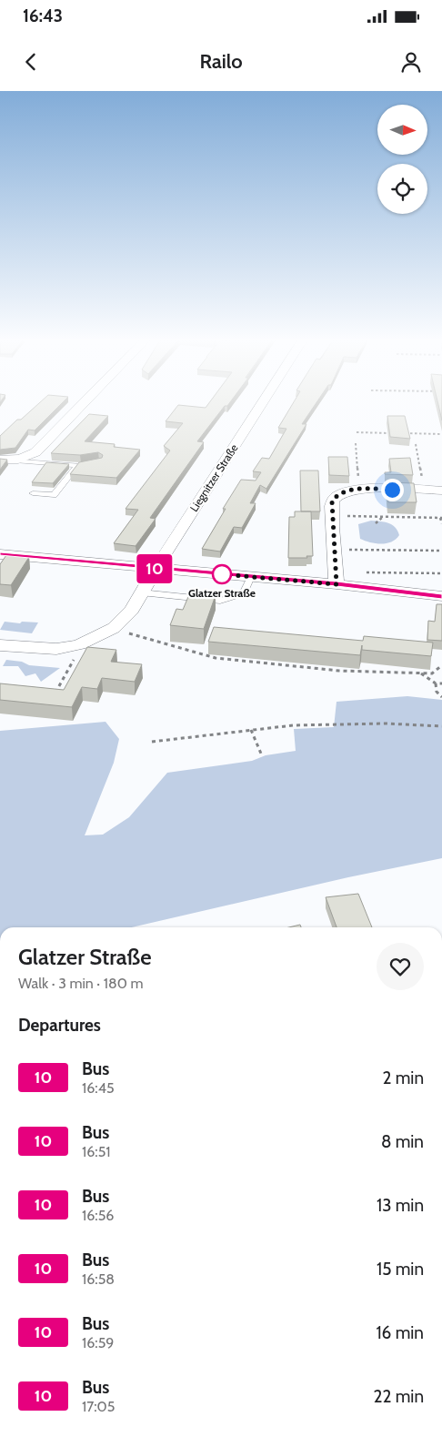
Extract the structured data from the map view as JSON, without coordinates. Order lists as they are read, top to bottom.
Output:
{
  "streets": {
    "street": ["Liegnitzer Straße"]
  },
  "places": ["Glatzer Straße"],
  "lines": ["bus line 10"],
  "north": "right",
  "page": {
    "status": "16:43",
    "header": "Railo",
    "on_map": "10",
    "heading": [
      ["Glatzer Straße", "Walk · 3 min · 180 m"],
      "Departures"
    ],
    "list": [
      {
        "mark": "10",
        "name": "Bus",
        "note": "16:45",
        "value": "2 min"
      },
      {
        "mark": "10",
        "name": "Bus",
        "note": "16:51",
        "value": "8 min"
      },
      {
        "mark": "10",
        "name": "Bus",
        "note": "16:56",
        "value": "13 min"
      },
      {
        "mark": "10",
        "name": "Bus",
        "note": "16:58",
        "value": "15 min"
      },
      {
        "mark": "10",
        "name": "Bus",
        "note": "16:59",
        "value": "16 min"
      },
      {
        "mark": "10",
        "name": "Bus",
        "note": "17:05",
        "value": "22 min"
      }
    ]
  }
}
